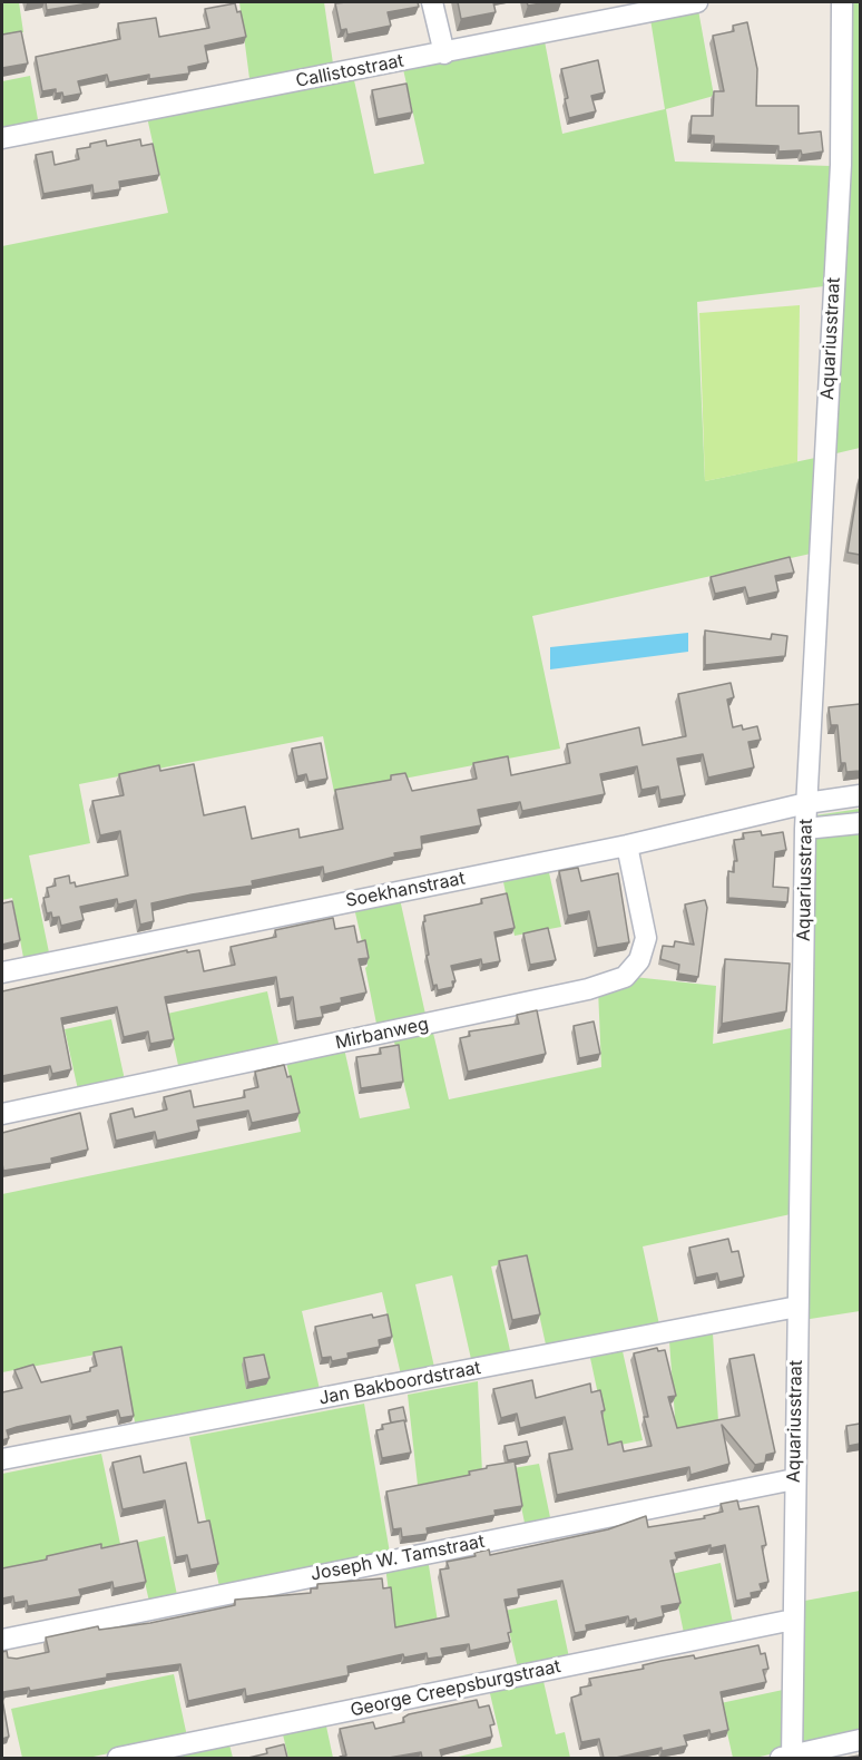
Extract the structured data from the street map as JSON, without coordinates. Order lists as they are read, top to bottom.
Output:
{
  "streets": {
    "street": [
      "Callistostraat",
      "Aquariusstraat",
      "Soekhanstraat",
      "Mirbanweg",
      "Jan Bakboordstraat",
      "Joseph W. Tamstraat",
      "George Creepsburgstraat"
    ]
  },
  "crossings": [
    ["Aquariusstraat", "Soekhanstraat"],
    ["Aquariusstraat", "Jan Bakboordstraat"],
    ["Aquariusstraat", "Joseph W. Tamstraat"],
    ["Aquariusstraat", "George Creepsburgstraat"],
    ["Soekhanstraat", "Mirbanweg"]
  ]
}
